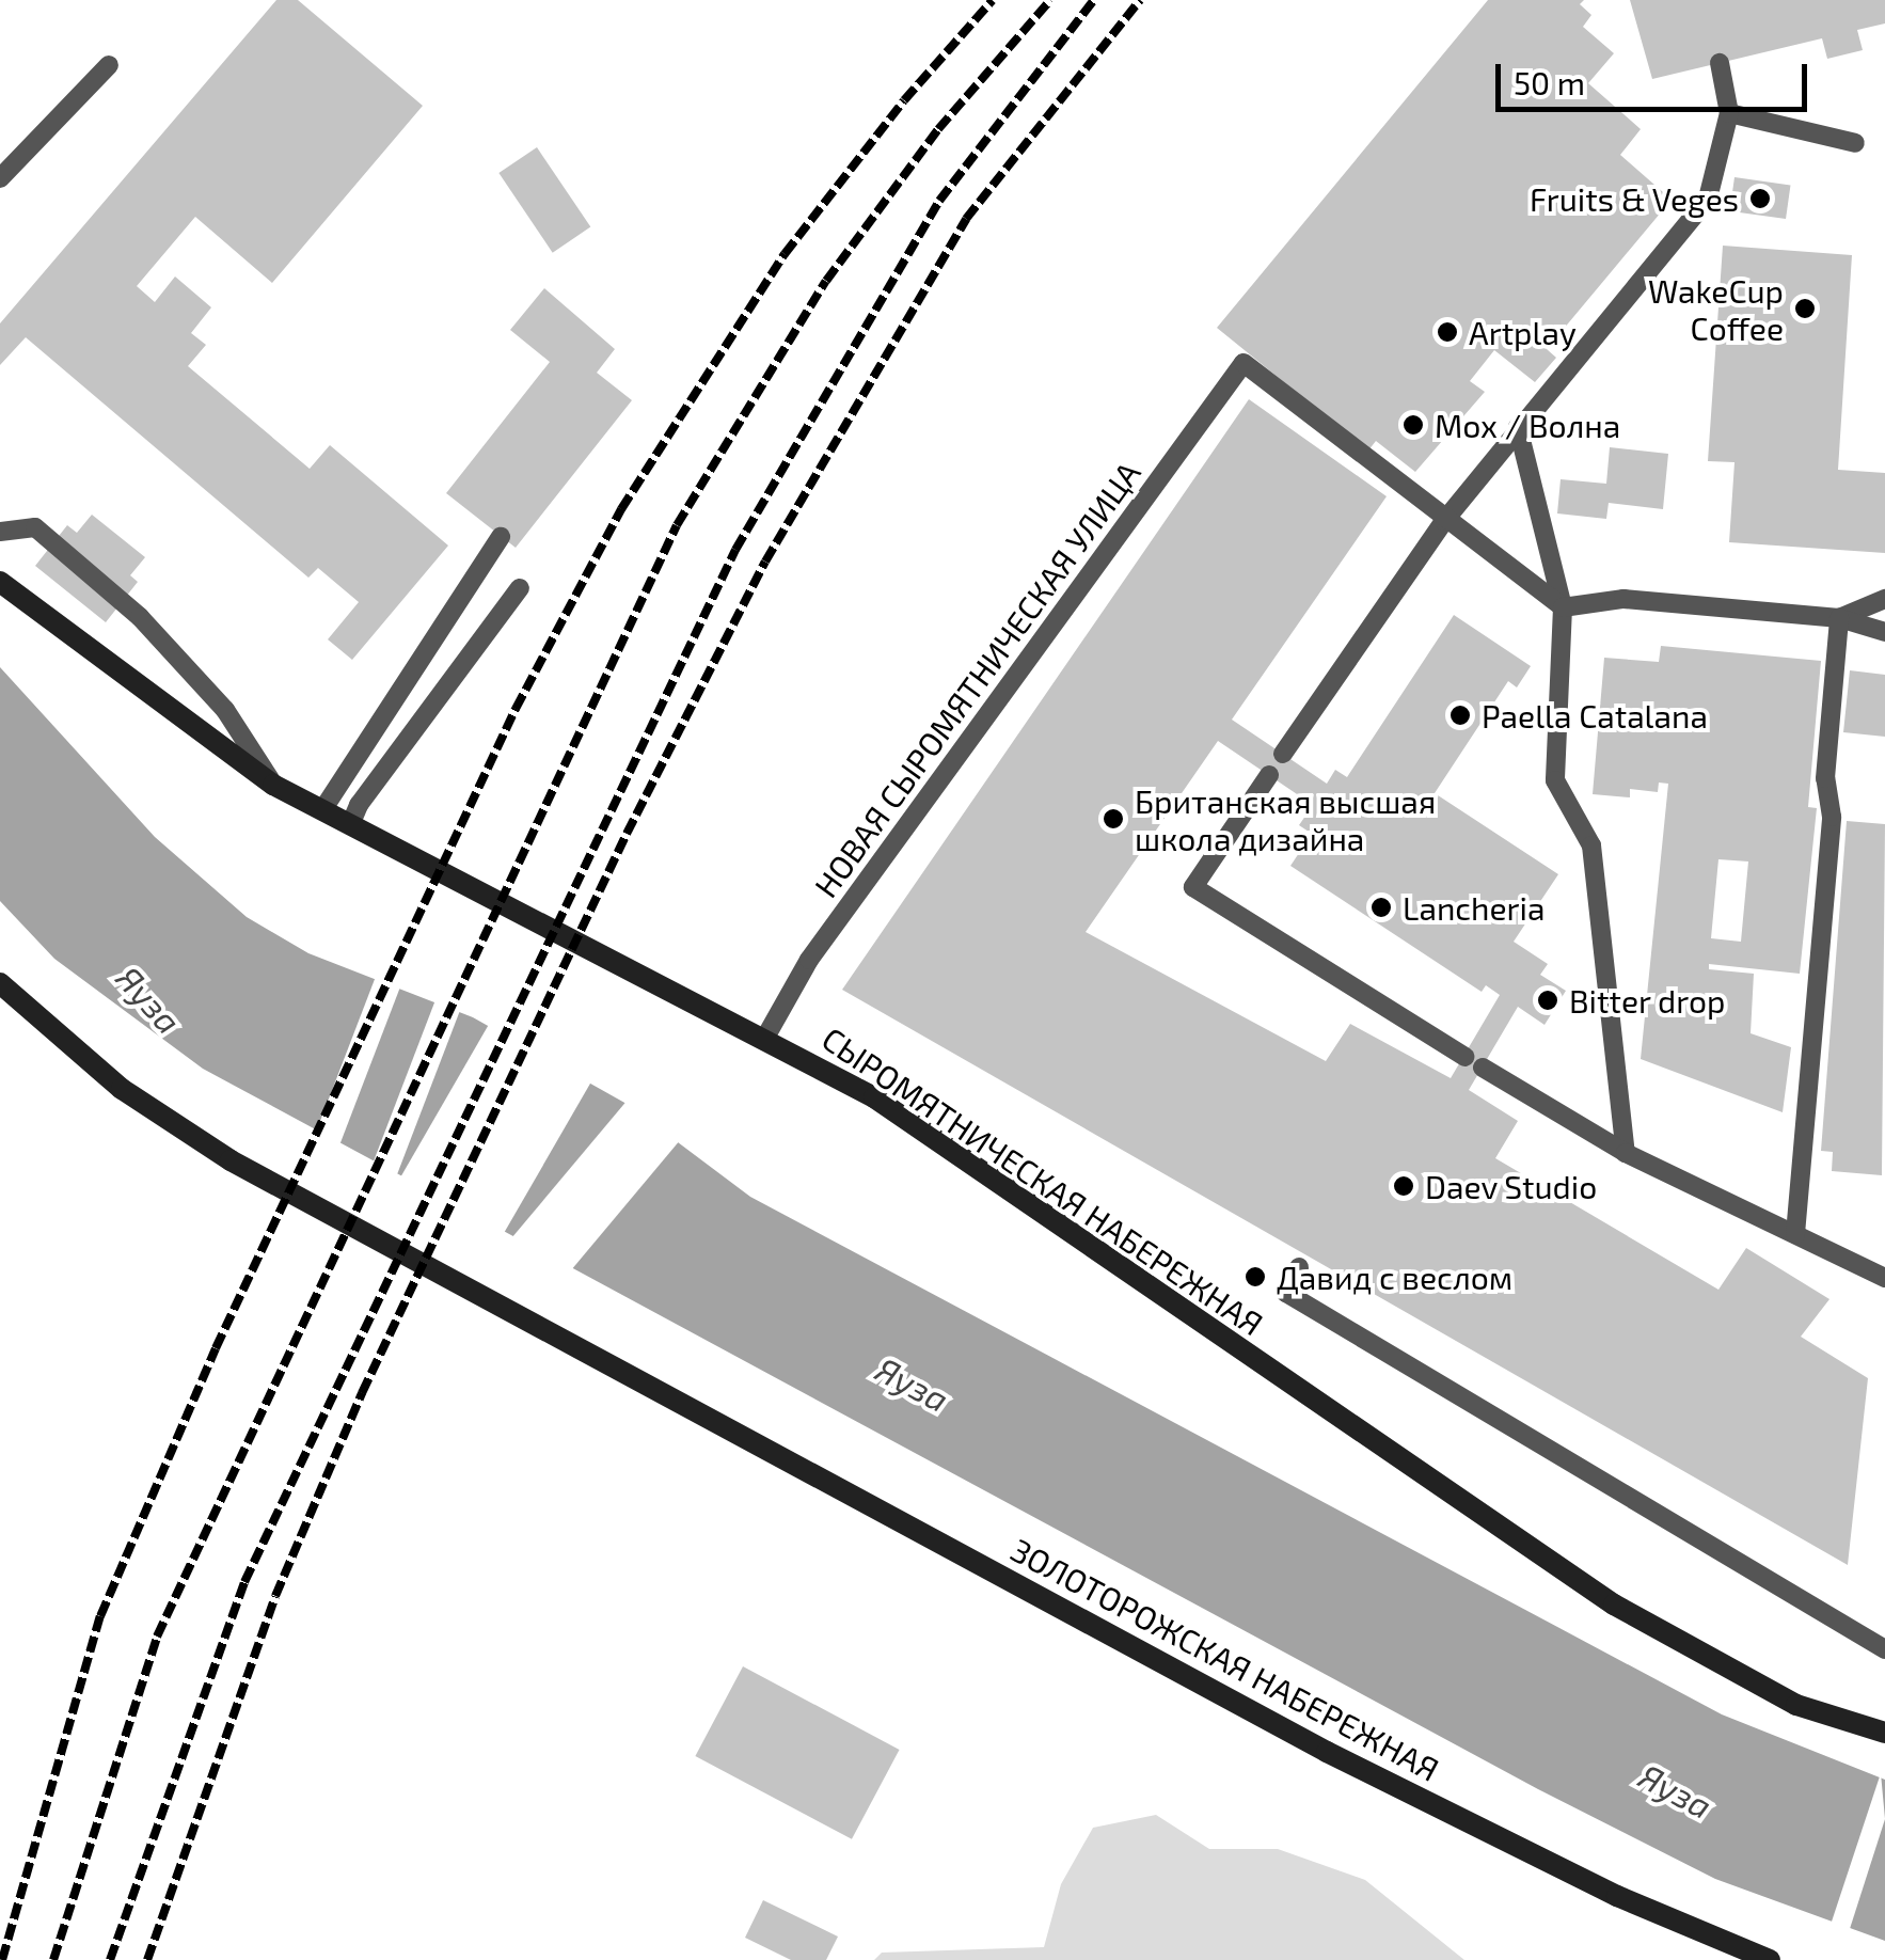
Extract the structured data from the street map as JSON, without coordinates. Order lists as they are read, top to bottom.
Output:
{
  "streets": {
    "main road": ["СЫРОМЯТНИЧЕСКАЯ НАБЕРЕЖНАЯ", "ЗОЛОТОРОЖСКАЯ НАБЕРЕЖНАЯ"],
    "lane": ["НОВАЯ СЫРОМЯТНИЧЕСКАЯ УЛИЦА"]
  },
  "crossings": [
    ["НОВАЯ СЫРОМЯТНИЧЕСКАЯ УЛИЦА", "СЫРОМЯТНИЧЕСКАЯ НАБЕРЕЖНАЯ"]
  ],
  "water": ["Яуза"],
  "places": [
    "Fruits & Veges",
    "WakeCup Coffee",
    "Artplay",
    "Мох / Волна",
    "Paella Catalana",
    "Британская высшая школа дизайна",
    "Lancheria",
    "Bitter drop",
    "Daev Studio",
    "Давид с веслом"
  ],
  "scale_bar": "50 m"
}
